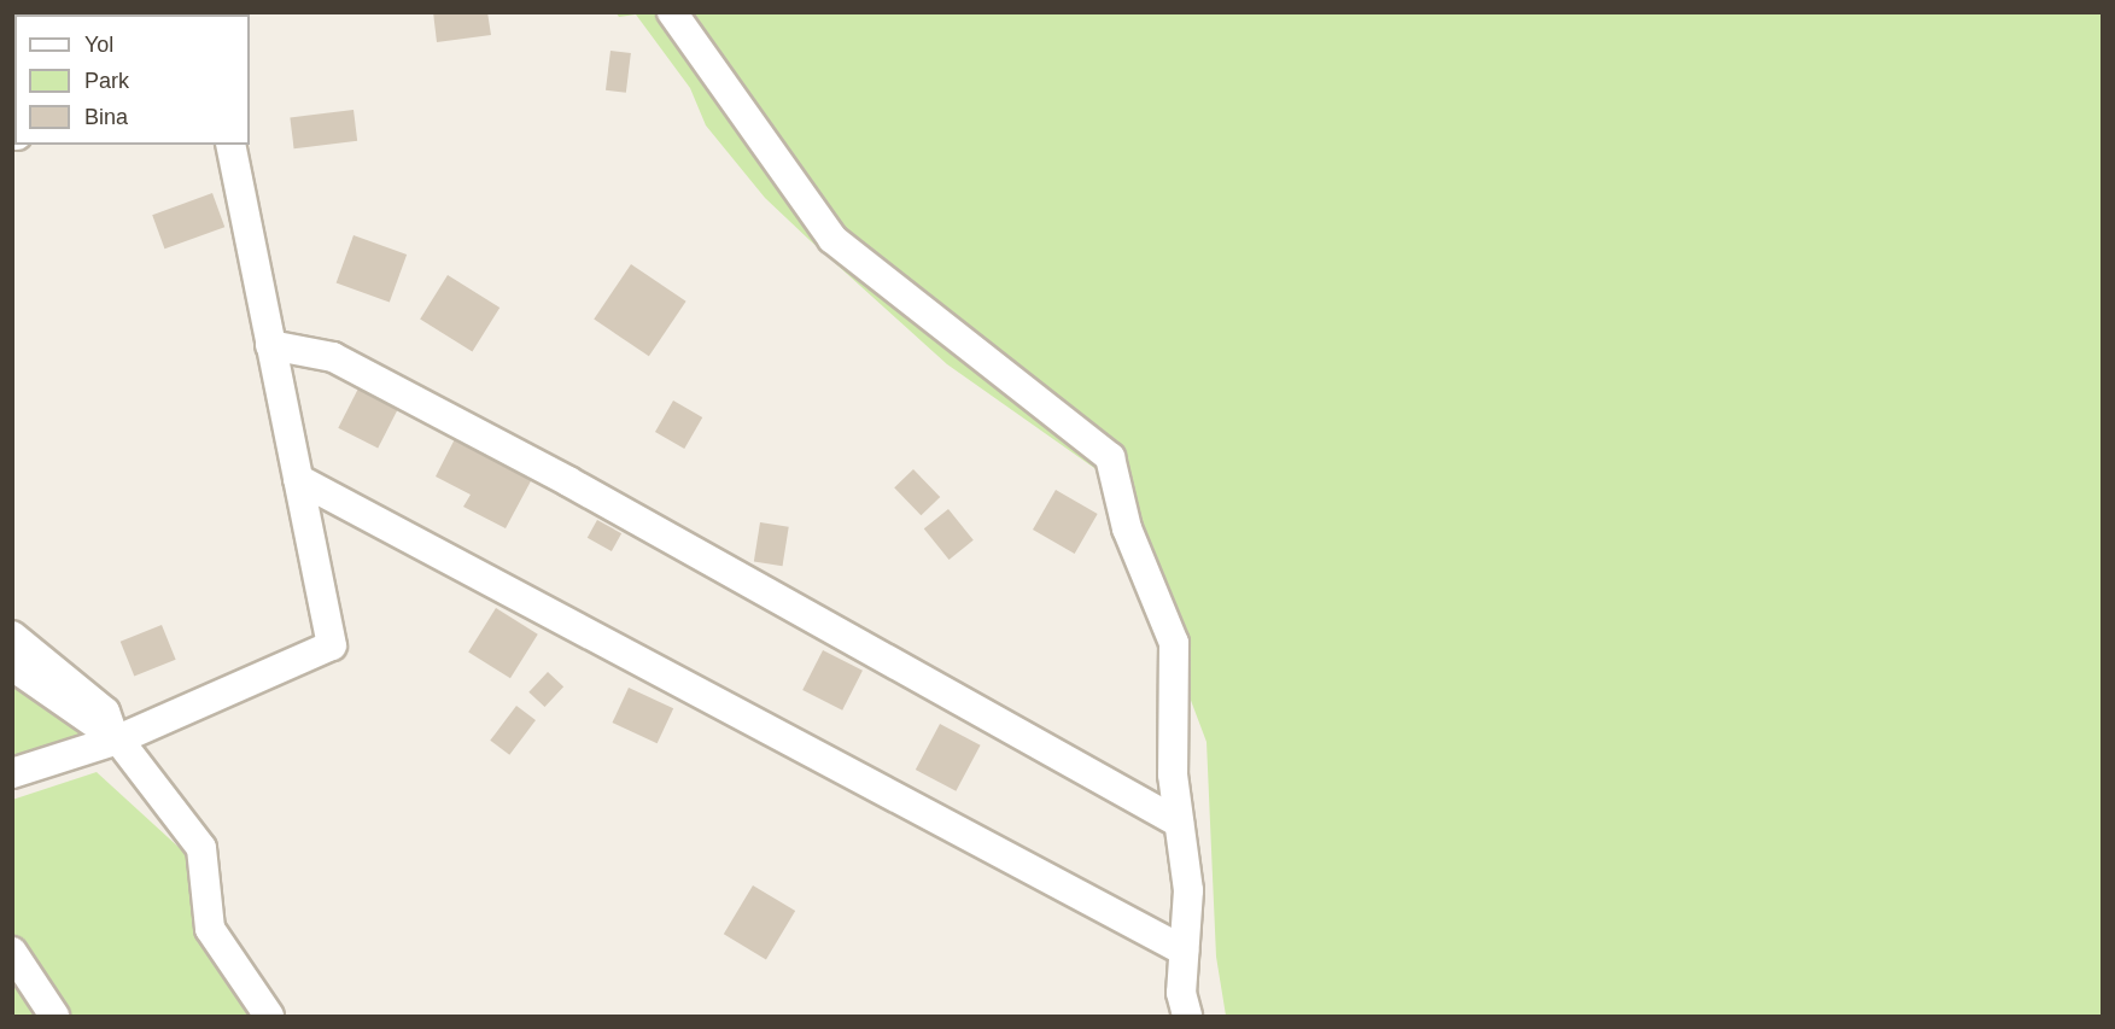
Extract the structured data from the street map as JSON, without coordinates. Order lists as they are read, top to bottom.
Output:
{
  "legend": ["Yol", "Park", "Bina"]
}
